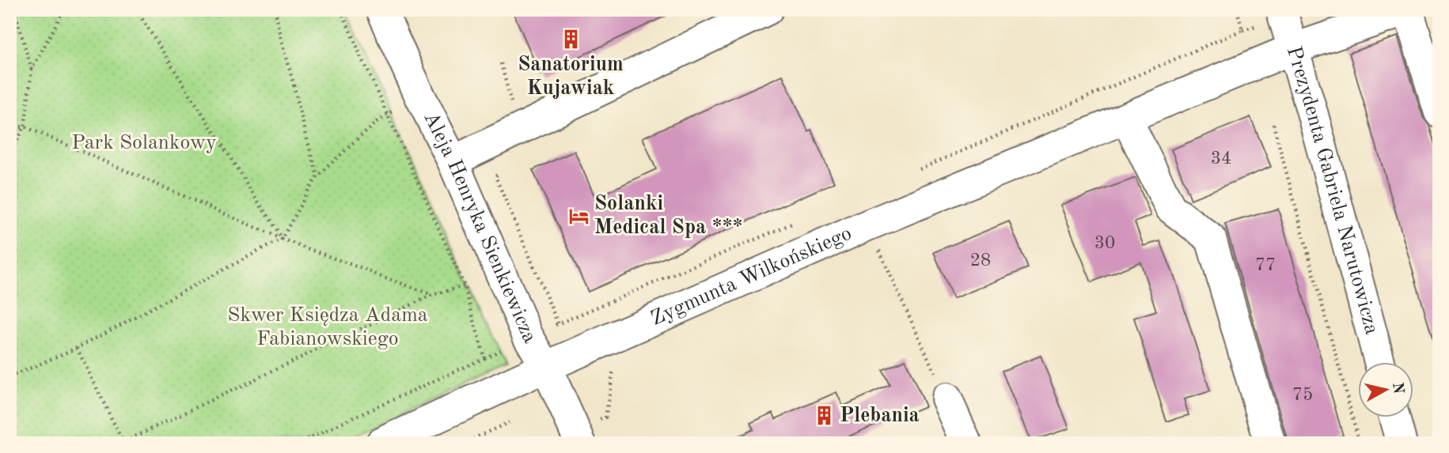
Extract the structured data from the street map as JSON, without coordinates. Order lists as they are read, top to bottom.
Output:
{
  "streets": {
    "street": ["Prezydenta Gabriela Narutowicza", "Aleja Henryka Sienkiewicza", "Zygmunta Wilkońskiego"]
  },
  "crossings": [
    ["Prezydenta Gabriela Narutowicza", "Zygmunta Wilkońskiego"],
    ["Aleja Henryka Sienkiewicza", "Zygmunta Wilkońskiego"]
  ],
  "parks": ["Park Solankowy", "Skwer Księdza Adama Fabianowskiego"],
  "places": {
    "building": ["Sanatorium Kujawiak", "Plebania"],
    "hotel": ["Solanki Medical Spa ***"]
  },
  "house_numbers": [
    "34",
    "30",
    "28",
    "77",
    "75"
  ],
  "north": "right"
}
